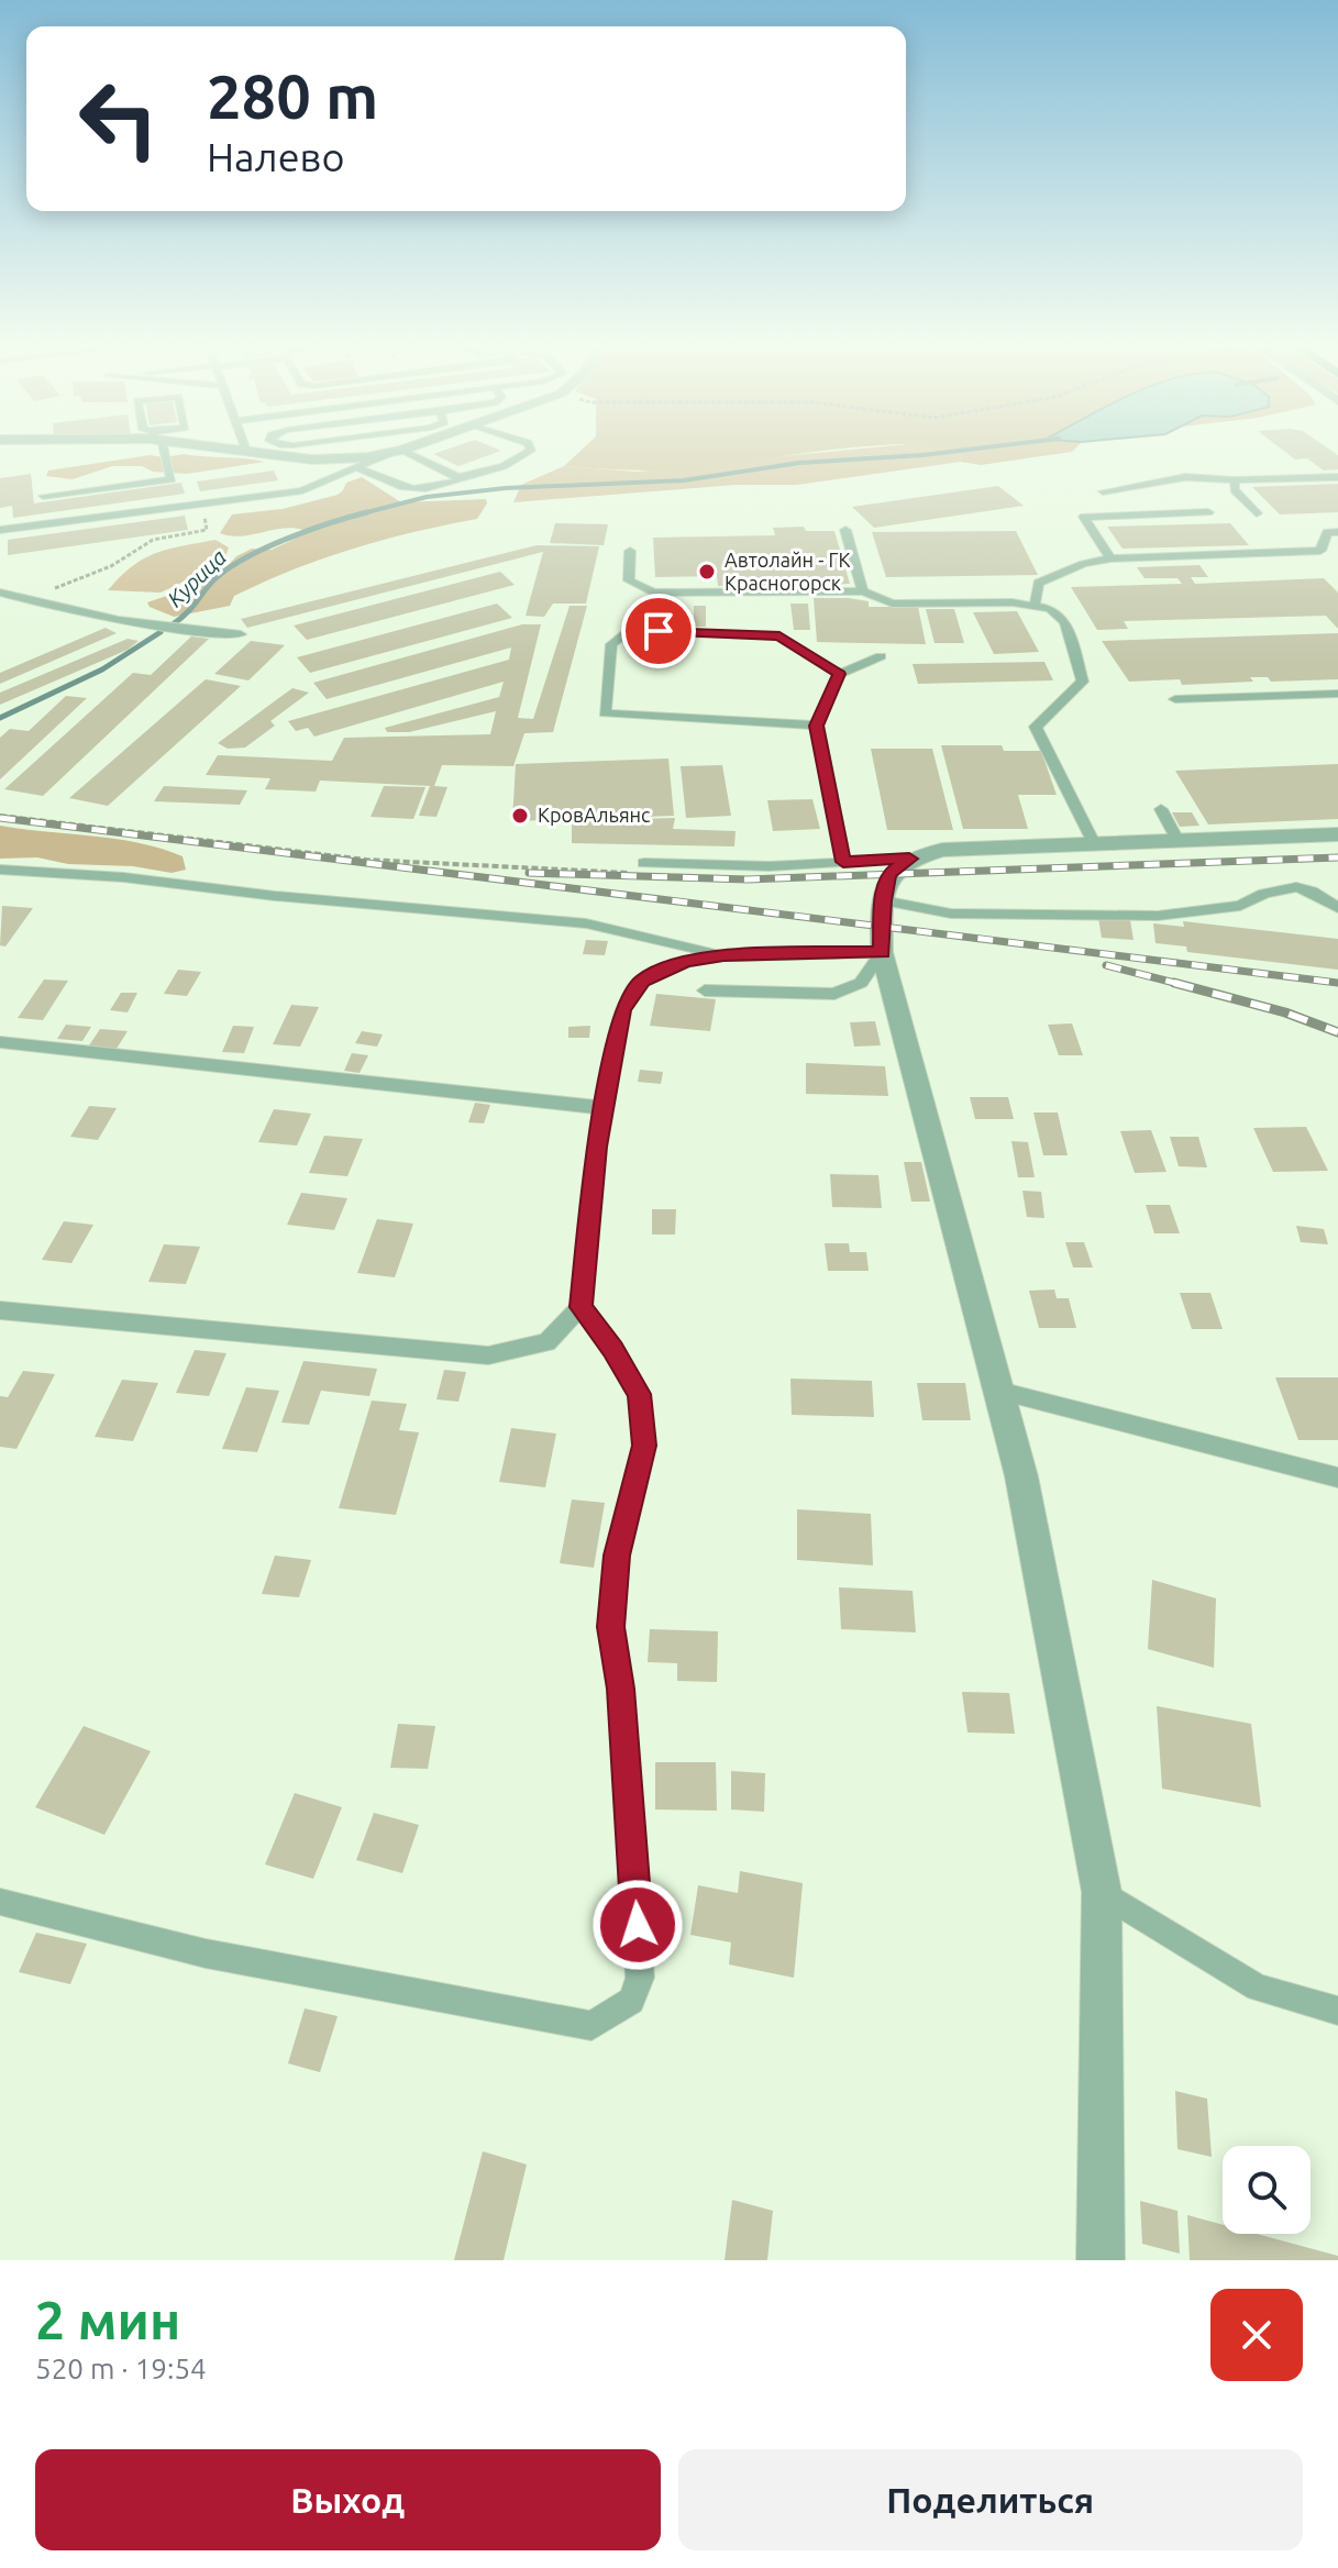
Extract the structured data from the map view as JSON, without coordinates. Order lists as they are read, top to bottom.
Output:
{
  "water": ["Курица"],
  "places": ["Автолайн - ГК Красногорск", "КровАльянс"],
  "page": {
    "turn": ["280 m", "Налево"],
    "heading": ["2 мин", "520 m · 19:54"],
    "buttons": ["Выход", "Поделиться"]
  }
}
